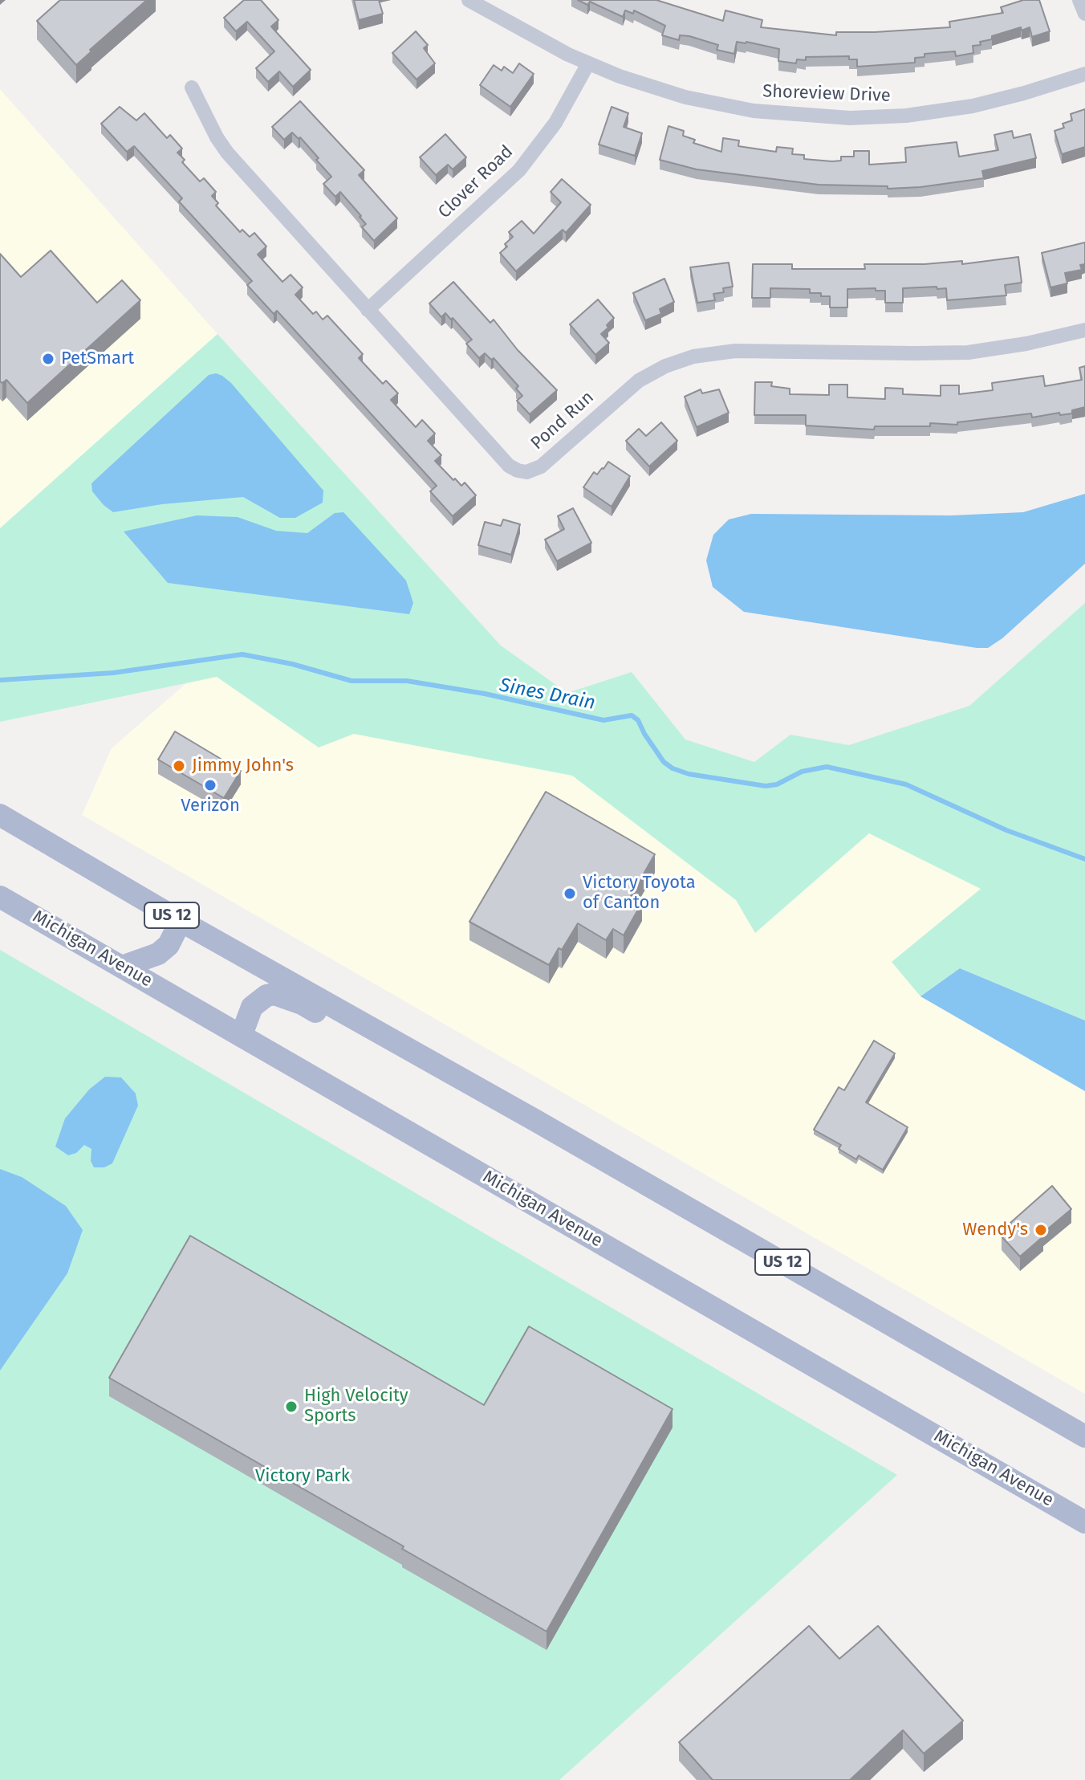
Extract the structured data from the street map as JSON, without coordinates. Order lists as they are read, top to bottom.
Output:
{
  "streets": {
    "main road": ["US 12", "Michigan Avenue"],
    "street": ["Shoreview Drive", "Clover Road", "Pond Run"]
  },
  "crossings": [
    ["Shoreview Drive", "Clover Road"],
    ["Clover Road", "Pond Run"]
  ],
  "water": ["Sines Drain"],
  "parks": ["Victory Park"],
  "places": [
    "PetSmart",
    "Jimmy John's",
    "Verizon",
    "Victory Toyota of Canton",
    "Wendy's",
    "High Velocity Sports"
  ]
}
